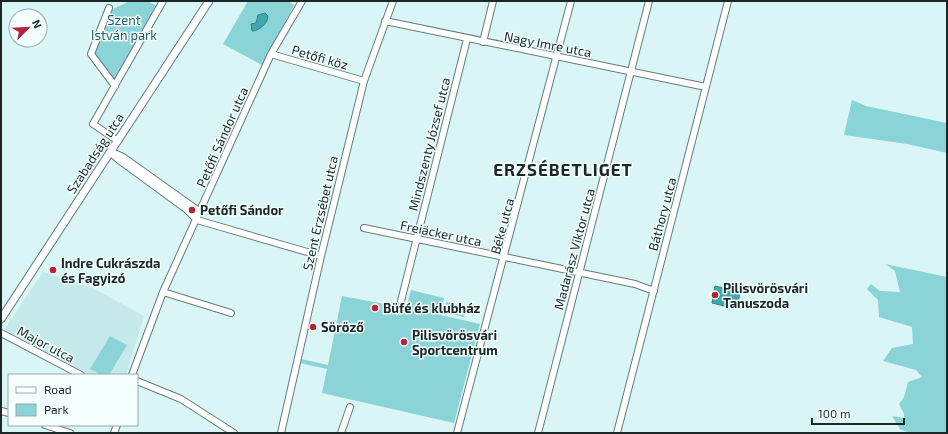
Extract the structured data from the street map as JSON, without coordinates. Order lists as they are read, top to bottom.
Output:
{
  "streets": {
    "street": [
      "Nagy Imre utca",
      "Petőfi köz",
      "Petőfi Sándor utca",
      "Mindszenty József utca",
      "Szabadság utca",
      "Szent Erzsébet utca",
      "Báthory utca",
      "Béke utca",
      "Freiäcker utca",
      "Madarász Viktor utca",
      "Major utca"
    ]
  },
  "crossings": [
    ["Nagy Imre utca", "Mindszenty József utca"],
    ["Nagy Imre utca", "Szent Erzsébet utca"],
    ["Nagy Imre utca", "Báthory utca"],
    ["Nagy Imre utca", "Béke utca"],
    ["Nagy Imre utca", "Madarász Viktor utca"],
    ["Petőfi köz", "Petőfi Sándor utca"],
    ["Petőfi köz", "Szent Erzsébet utca"],
    ["Mindszenty József utca", "Freiäcker utca"],
    ["Báthory utca", "Freiäcker utca"],
    ["Béke utca", "Freiäcker utca"],
    ["Freiäcker utca", "Madarász Viktor utca"]
  ],
  "districts": ["ERZSÉBETLIGET"],
  "parks": ["Szent István park"],
  "places": [
    "Petőfi Sándor",
    "Indre Cukrászda és Fagyizó",
    "Pilisvörösvári Tanuszoda",
    "Büfé és klubház",
    "Söröző",
    "Pilisvörösvári Sportcentrum"
  ],
  "legend": ["Road", "Park"],
  "scale_bar": "100 m",
  "north": "top right"
}
